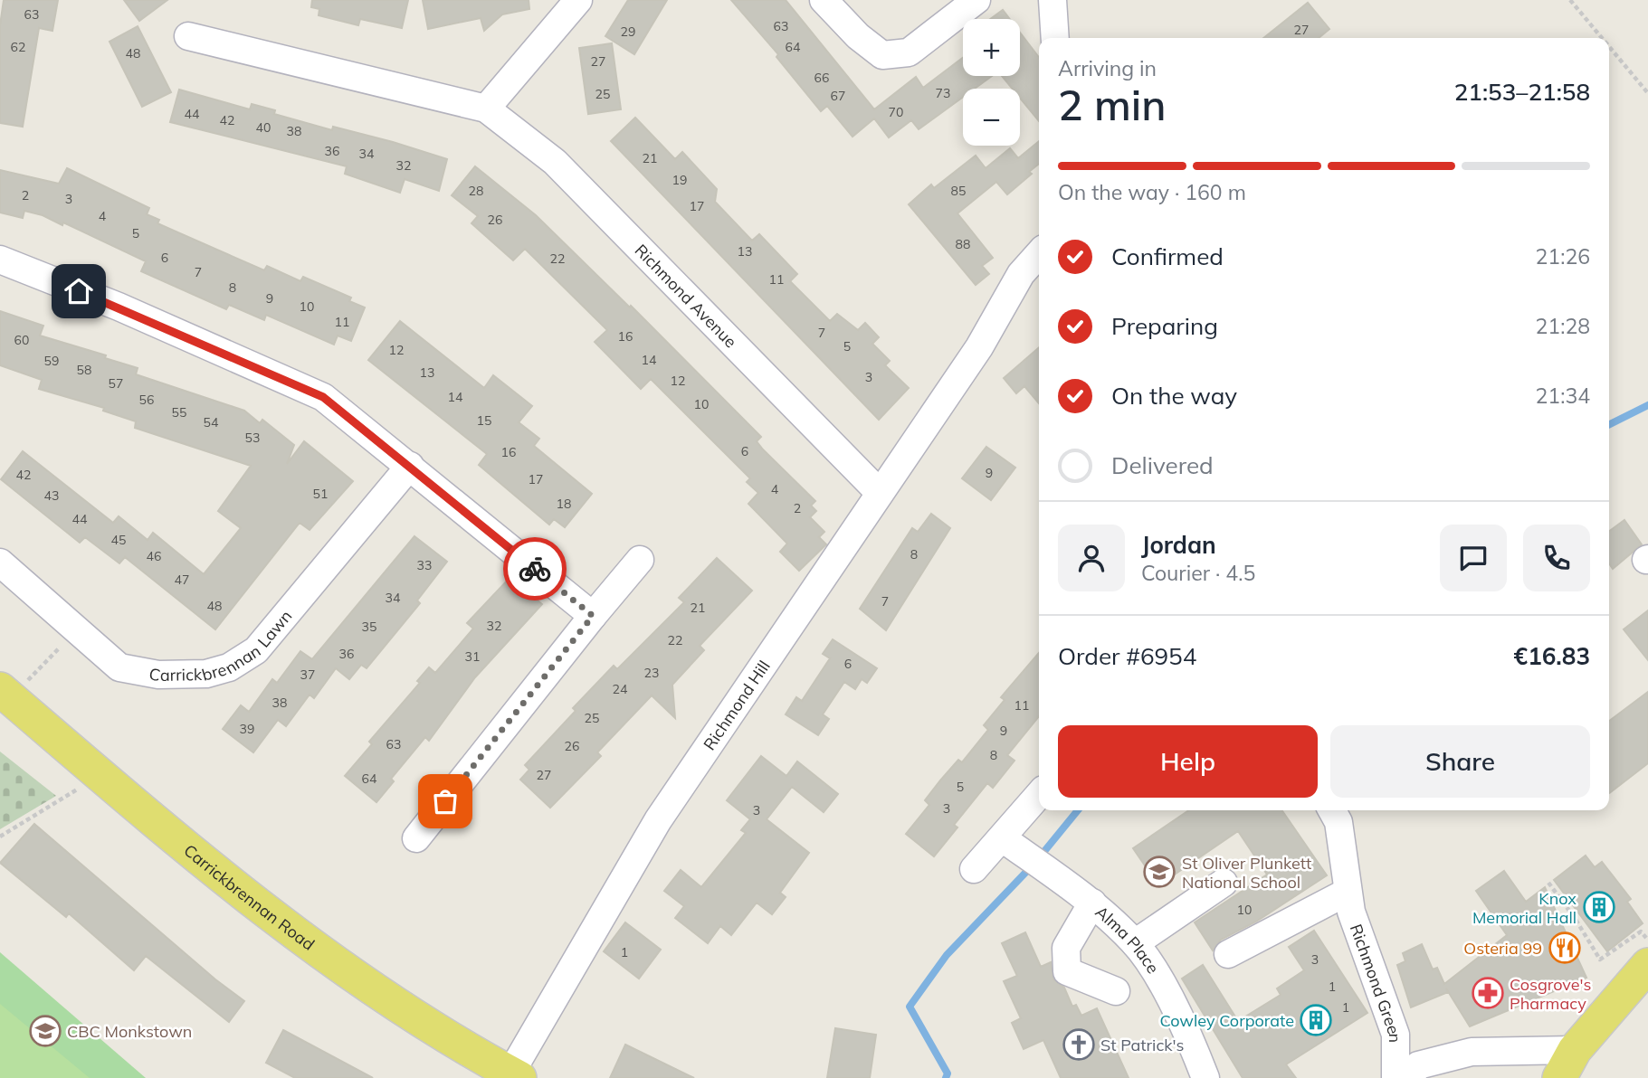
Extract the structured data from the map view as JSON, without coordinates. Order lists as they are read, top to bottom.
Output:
{
  "streets": {
    "main road": ["Carrickbrennan Road"],
    "street": [
      "Richmond Avenue",
      "Carrickbrennan Lawn",
      "Richmond Hill",
      "Alma Place",
      "Richmond Green"
    ]
  },
  "crossings": [
    ["Richmond Avenue", "Richmond Hill"],
    ["Richmond Hill", "Carrickbrennan Road"]
  ],
  "places": {
    "school or university": ["St Oliver Plunkett National School", "CBC Monkstown"],
    "building": ["Knox Memorial Hall", "Cowley Corporate"],
    "restaurant": ["Osteria 99"],
    "pharmacy": ["Cosgrove's Pharmacy"],
    "church": ["St Patrick's"]
  },
  "house_numbers": [
    "63",
    "63",
    "27",
    "29",
    "62",
    "64",
    "48",
    "27",
    "66",
    "73",
    "25",
    "67",
    "70",
    "44",
    "42",
    "40",
    "38",
    "36",
    "34",
    "21",
    "32",
    "19",
    "28",
    "85",
    "2",
    "3",
    "17",
    "4",
    "26",
    "5",
    "88",
    "13",
    "6",
    "22",
    "7",
    "11",
    "8",
    "9",
    "10",
    "11",
    "7",
    "16",
    "60",
    "5",
    "12",
    "14",
    "59",
    "58",
    "13",
    "3",
    "12",
    "57",
    "14",
    "56",
    "10",
    "55",
    "15",
    "54",
    "53",
    "6",
    "16",
    "9",
    "42",
    "17",
    "4",
    "51",
    "43",
    "18",
    "2",
    "44",
    "45",
    "8",
    "46",
    "33",
    "47",
    "34",
    "7",
    "48",
    "21",
    "32",
    "35",
    "22",
    "36",
    "31",
    "6",
    "23",
    "37",
    "24",
    "38",
    "11",
    "25",
    "39",
    "9",
    "63",
    "26",
    "8",
    "27",
    "64",
    "5",
    "3",
    "3",
    "10",
    "1",
    "3",
    "1",
    "1"
  ],
  "page": {
    "map_buttons": ["+", "−"],
    "heading": ["2 min", "Arriving in", "21:53–21:58"],
    "panel": [
      "Jordan",
      "Courier · 4.5",
      "Order #6954",
      "€16.83"
    ],
    "bar": "On the way · 160 m",
    "list": [
      ["Confirmed", "21:26"],
      ["Preparing", "21:28"],
      ["On the way", "21:34"],
      "Delivered"
    ],
    "buttons": ["Help", "Share"]
  }
}
